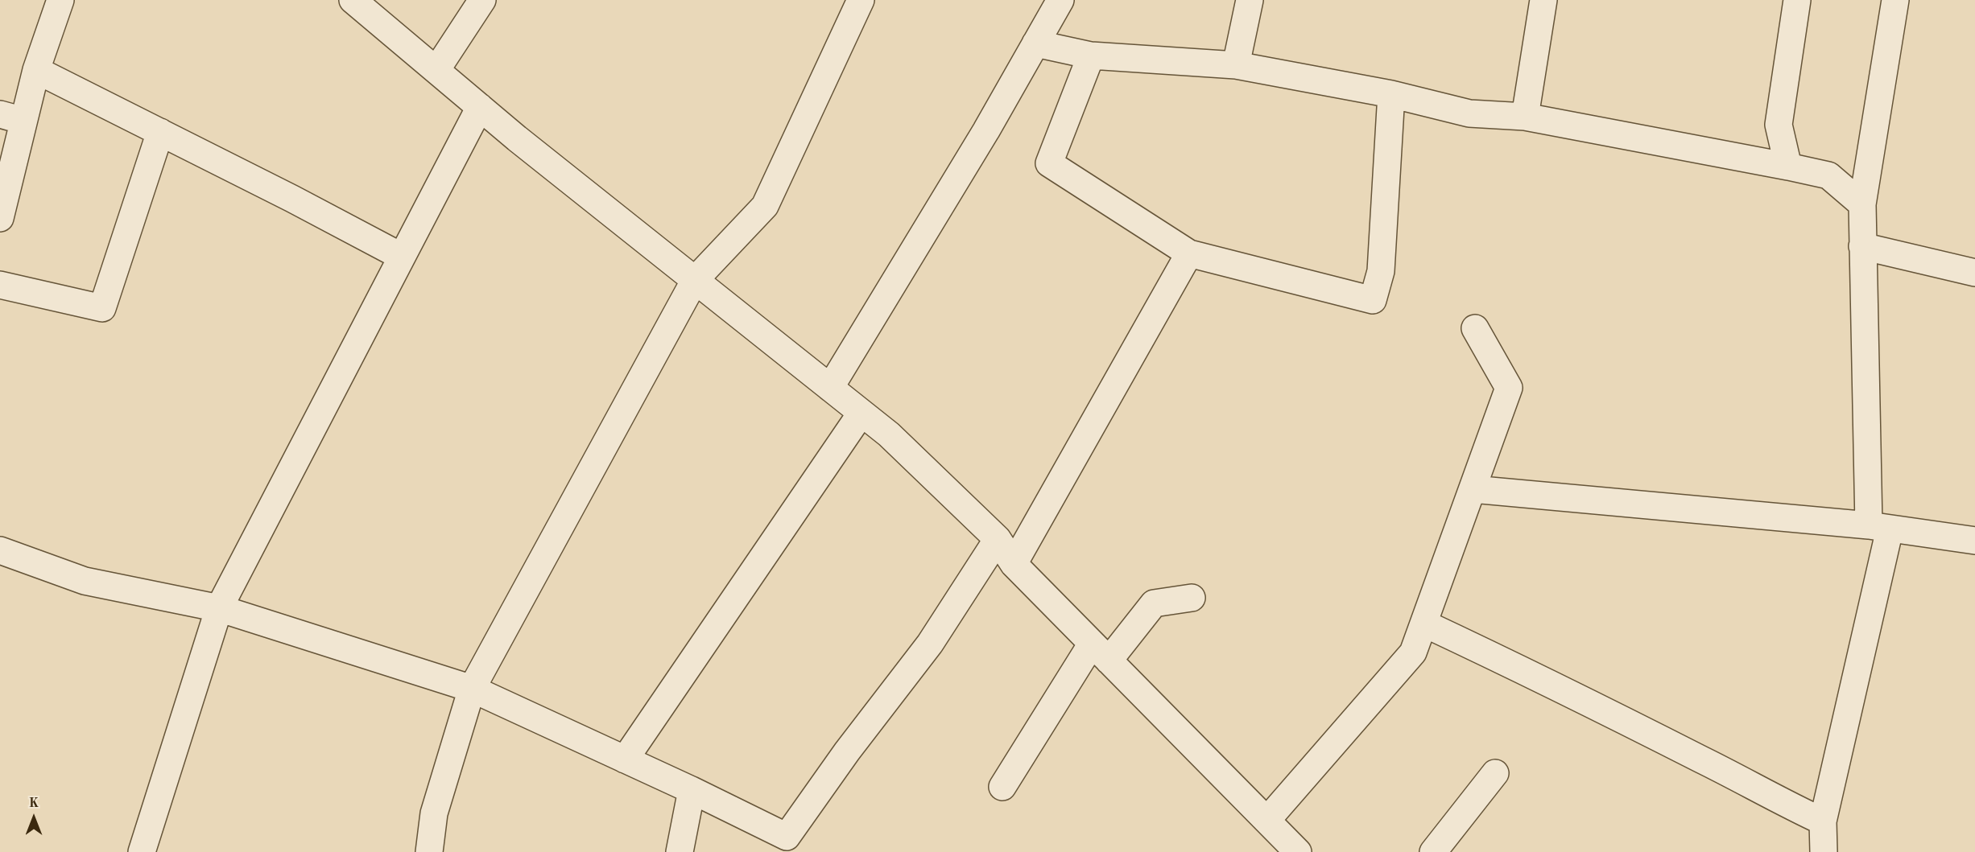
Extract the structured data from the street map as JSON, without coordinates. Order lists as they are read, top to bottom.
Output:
{
  "north": "top"
}
